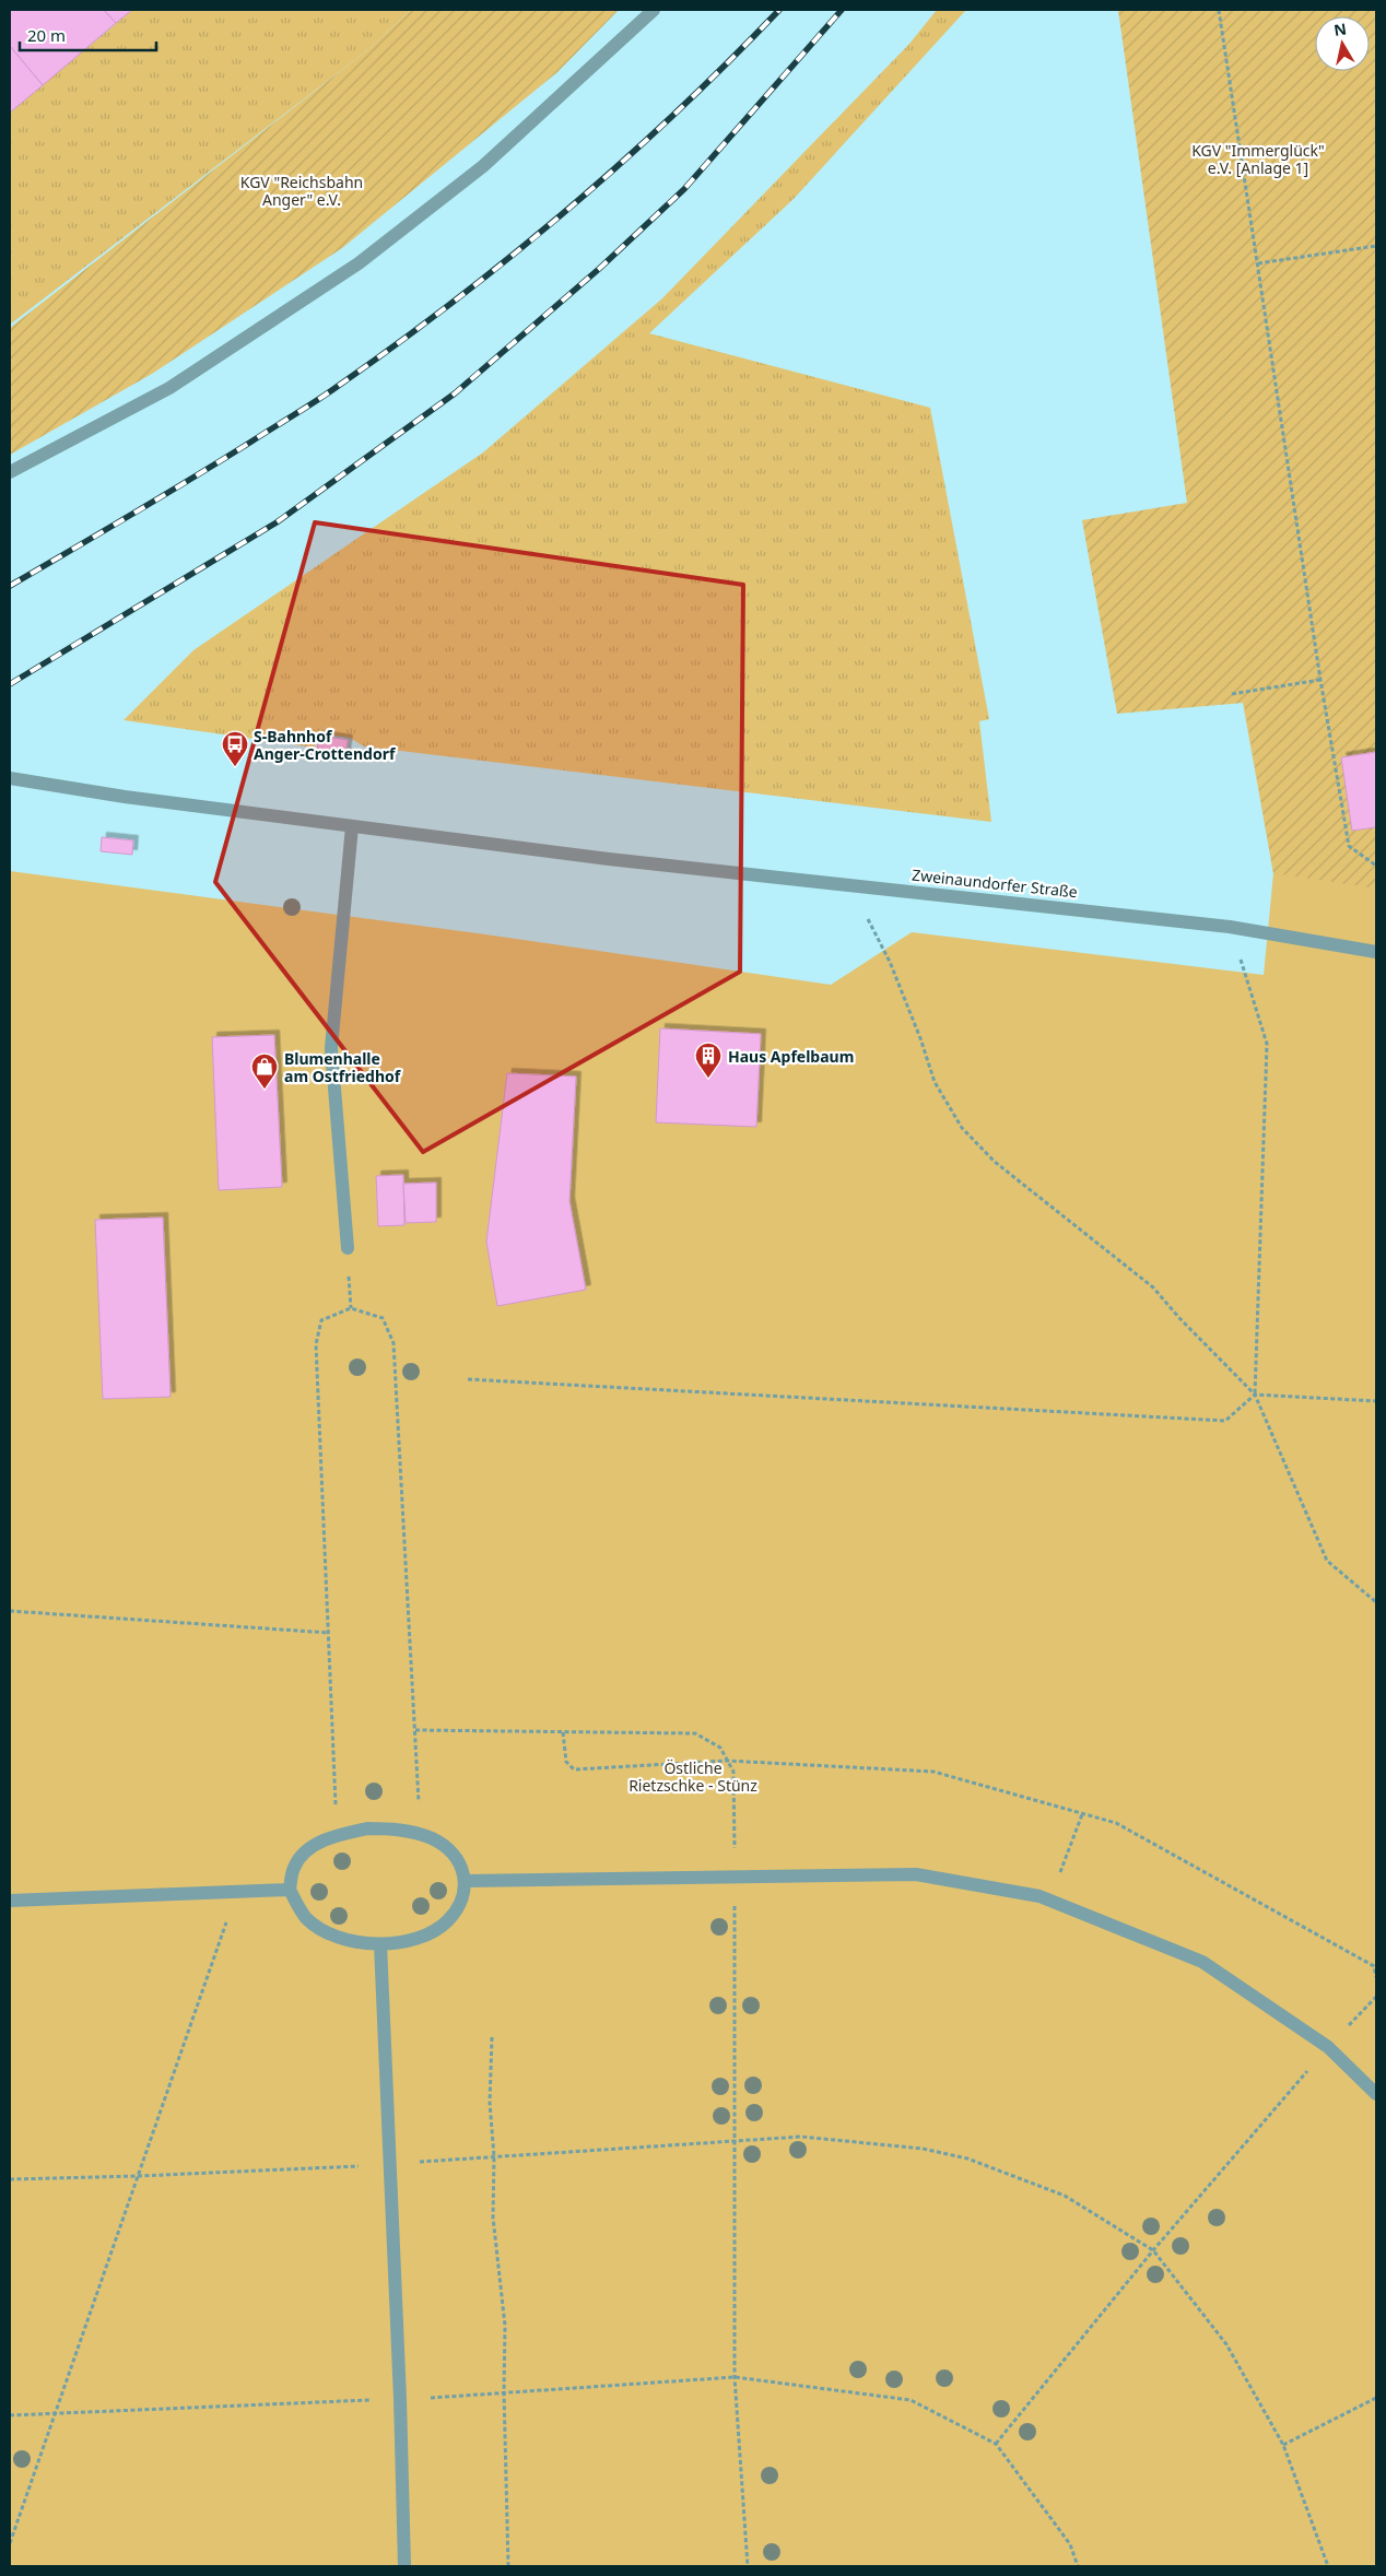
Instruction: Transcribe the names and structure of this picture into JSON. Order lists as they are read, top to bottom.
{
  "streets": {
    "street": ["Zweinaundorfer Straße"]
  },
  "parks": ["KGV \"Immerglück\" e.V. [Anlage 1]", "KGV \"Reichsbahn Anger\" e.V.", "Östliche Rietzschke - Stünz"],
  "places": {
    "bus stop": ["S-Bahnhof Anger-Crottendorf"],
    "building": ["Haus Apfelbaum"],
    "shop": ["Blumenhalle am Ostfriedhof"]
  },
  "scale_bar": "20 m",
  "north": "top"
}
